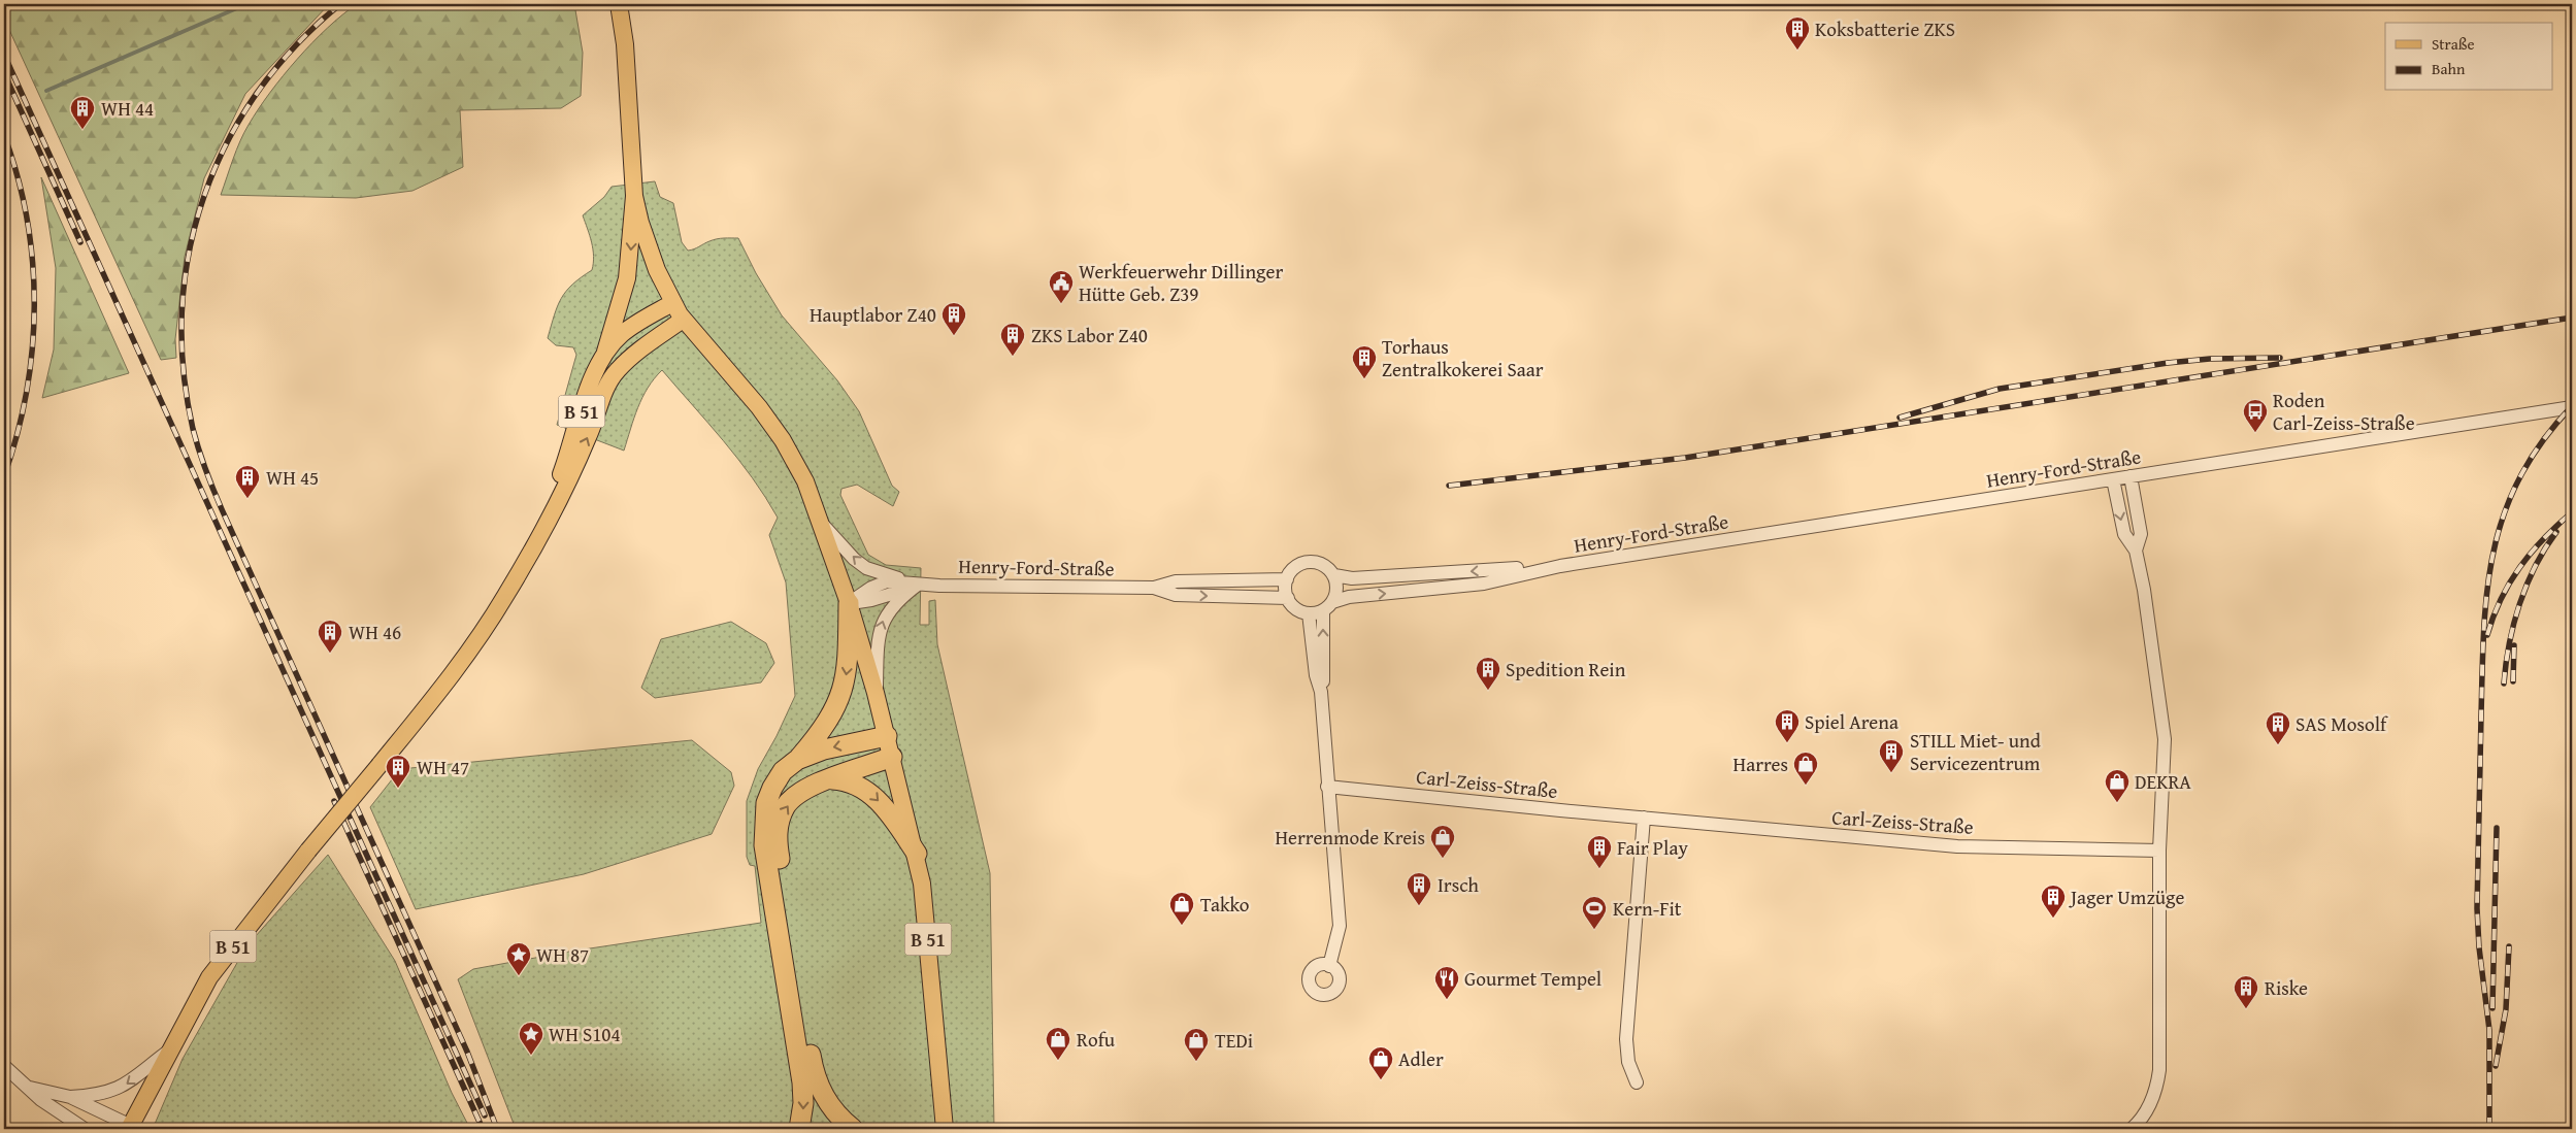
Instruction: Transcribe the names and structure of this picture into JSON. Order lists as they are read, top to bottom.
{
  "streets": {
    "main road": ["B 51"],
    "street": ["Henry-Ford-Straße", "Carl-Zeiss-Straße"]
  },
  "crossings": [
    ["B 51", "Henry-Ford-Straße"]
  ],
  "places": {
    "building": [
      "Koksbatterie ZKS",
      "WH 44",
      "Hauptlabor Z40",
      "ZKS Labor Z40",
      "Torhaus Zentralkokerei Saar",
      "WH 45",
      "WH 46",
      "Spedition Rein",
      "Spiel Arena",
      "SAS Mosolf",
      "STILL Miet- und Servicezentrum",
      "WH 47",
      "Fair Play",
      "Irsch",
      "Jager Umzüge",
      "Riske"
    ],
    "public building": ["Werkfeuerwehr Dillinger Hütte Geb. Z39"],
    "bus stop": ["Roden Carl-Zeiss-Straße"],
    "shop": [
      "Harres",
      "DEKRA",
      "Herrenmode Kreis",
      "Takko",
      "Rofu",
      "TEDi",
      "Adler"
    ],
    "sports": ["Kern-Fit"],
    "place": ["WH 87", "WH S104"],
    "restaurant": ["Gourmet Tempel"]
  },
  "legend": ["Straße", "Bahn"]
}
